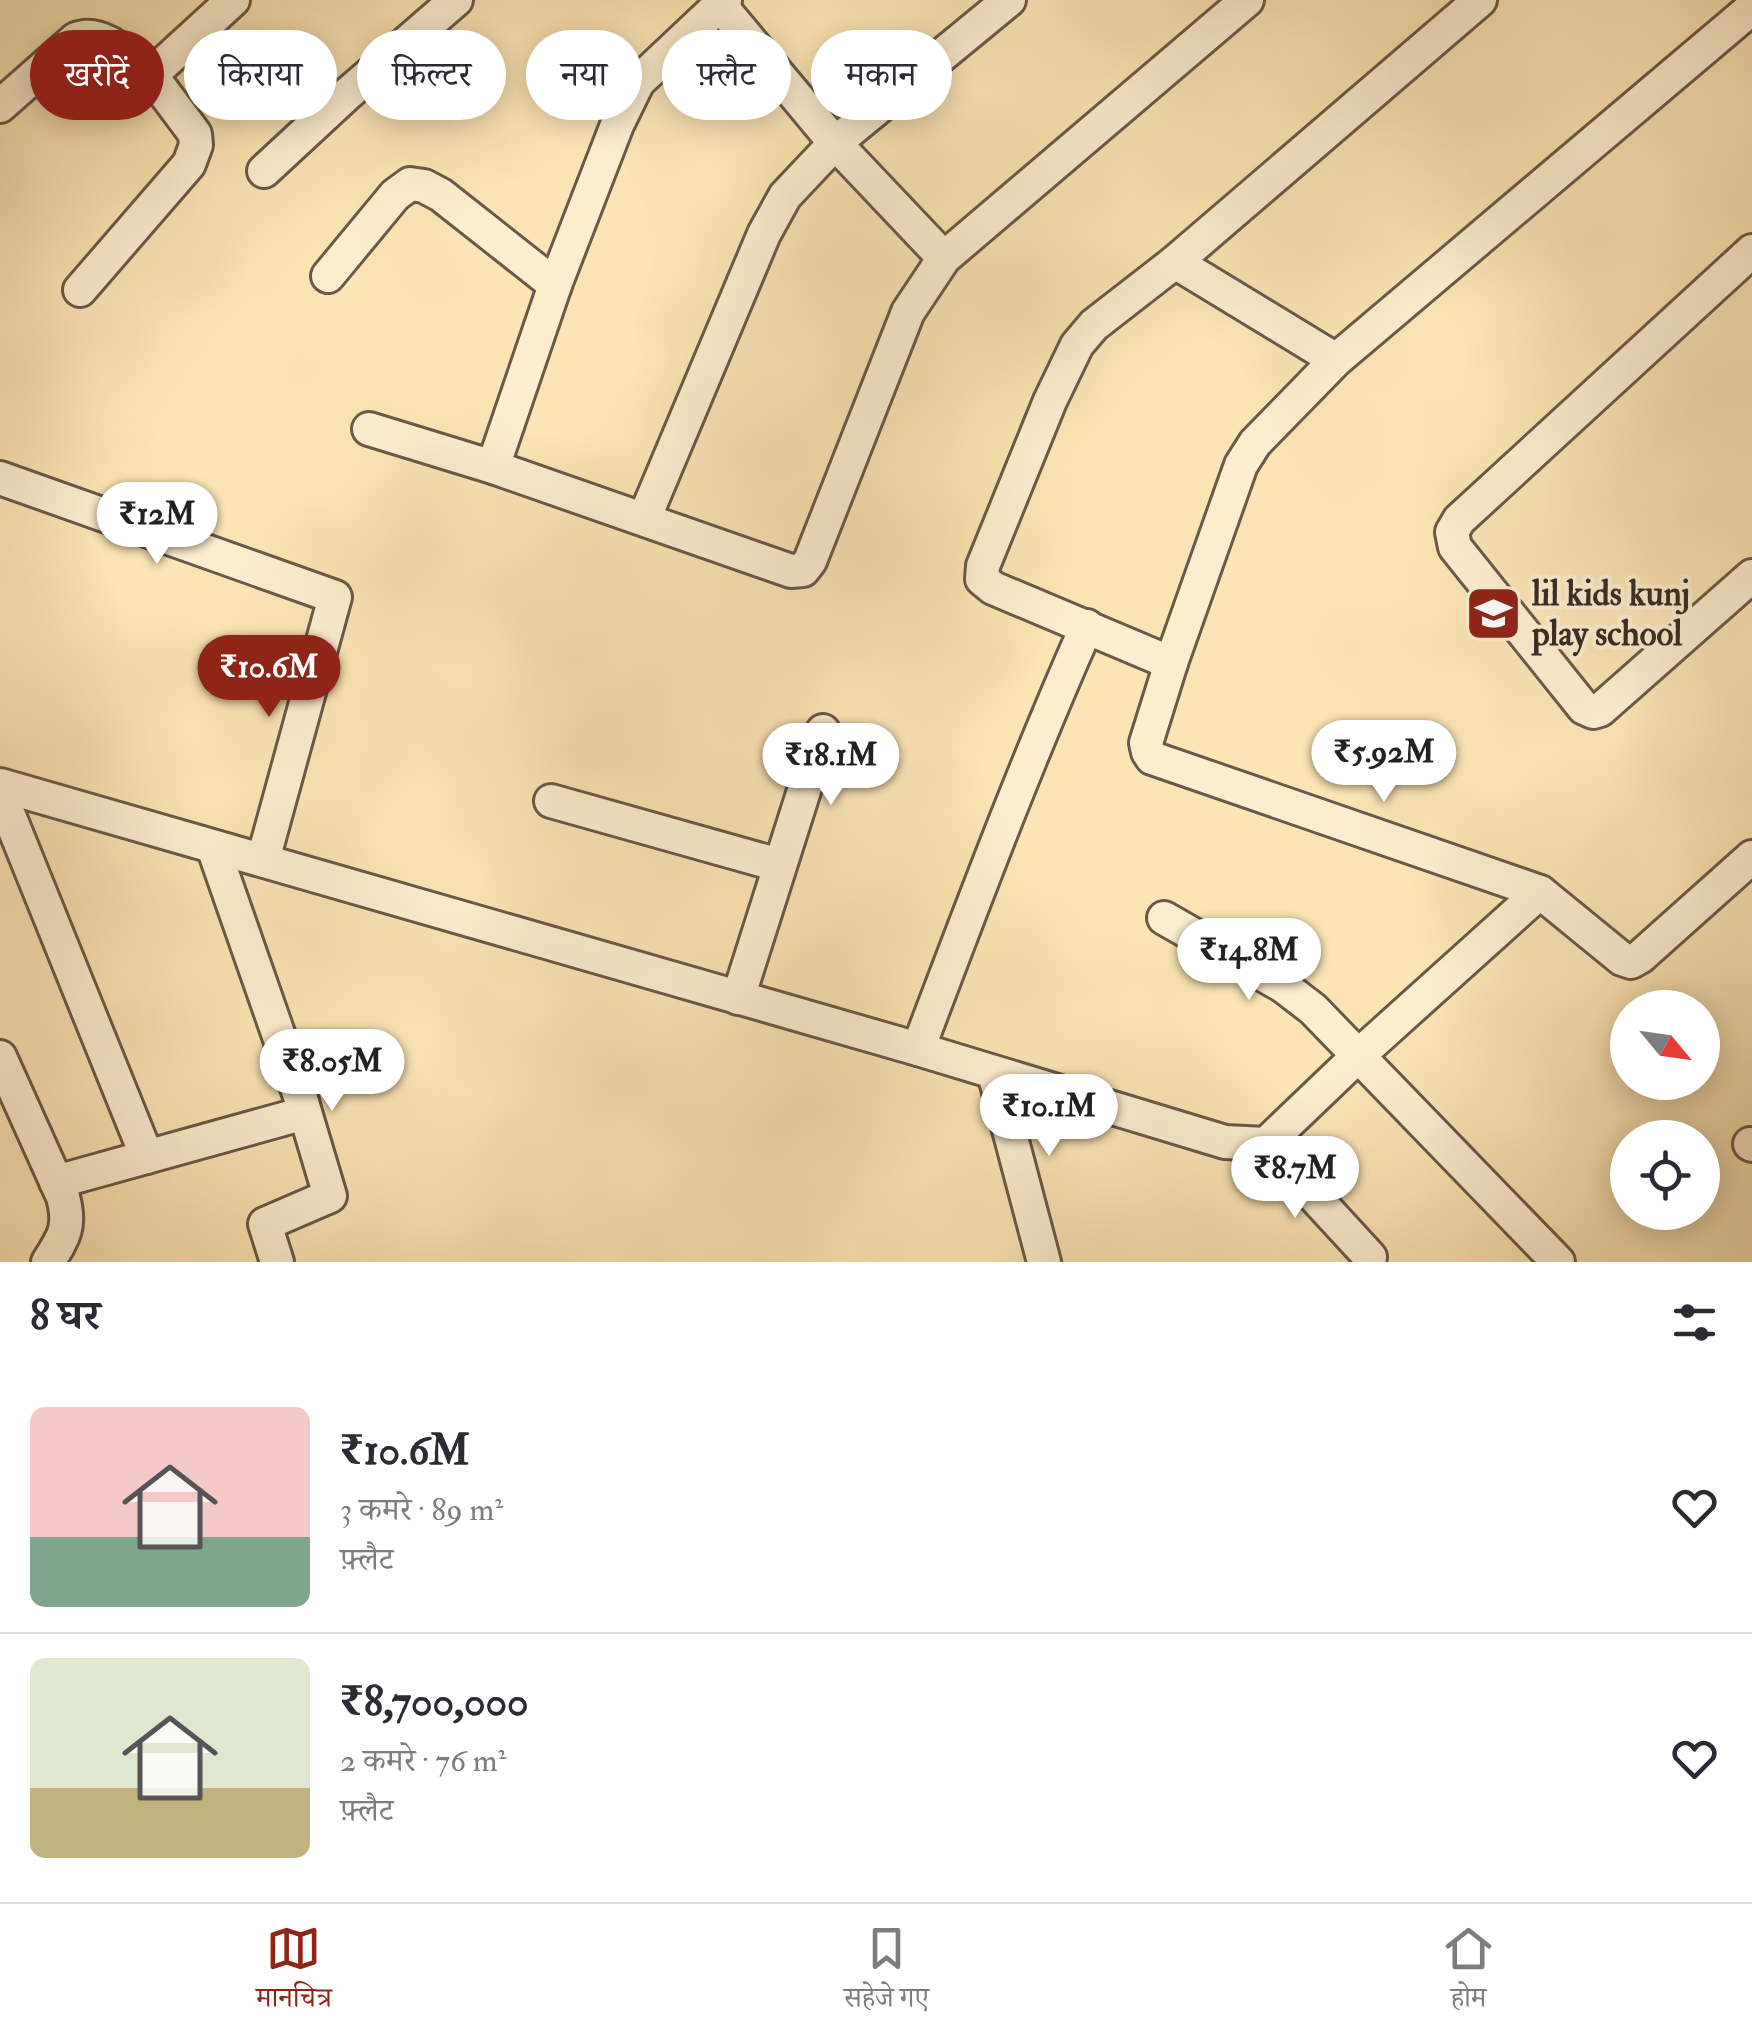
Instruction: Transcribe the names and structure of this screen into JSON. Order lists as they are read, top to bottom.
{
  "places": {
    "school or university": ["lil kids kunj play school"]
  },
  "north": "bottom right",
  "page": {
    "chip": [
      "खरीदें",
      "किराया",
      "फ़िल्टर",
      "नया",
      "फ़्लैट",
      "मकान"
    ],
    "price": [
      "₹12M",
      "₹10.6M",
      "₹5.92M",
      "₹18.1M",
      "₹14.8M",
      "₹8.05M",
      "₹10.1M",
      "₹8.7M"
    ],
    "heading": "8 घर",
    "list": [
      {
        "name": "₹10.6M",
        "note": "3 कमरे · 89 m² · फ़्लैट"
      },
      {
        "name": "₹8,700,000",
        "note": "2 कमरे · 76 m² · फ़्लैट"
      }
    ],
    "tabs": ["मानचित्र", "सहेजे गए", "होम"]
  }
}
